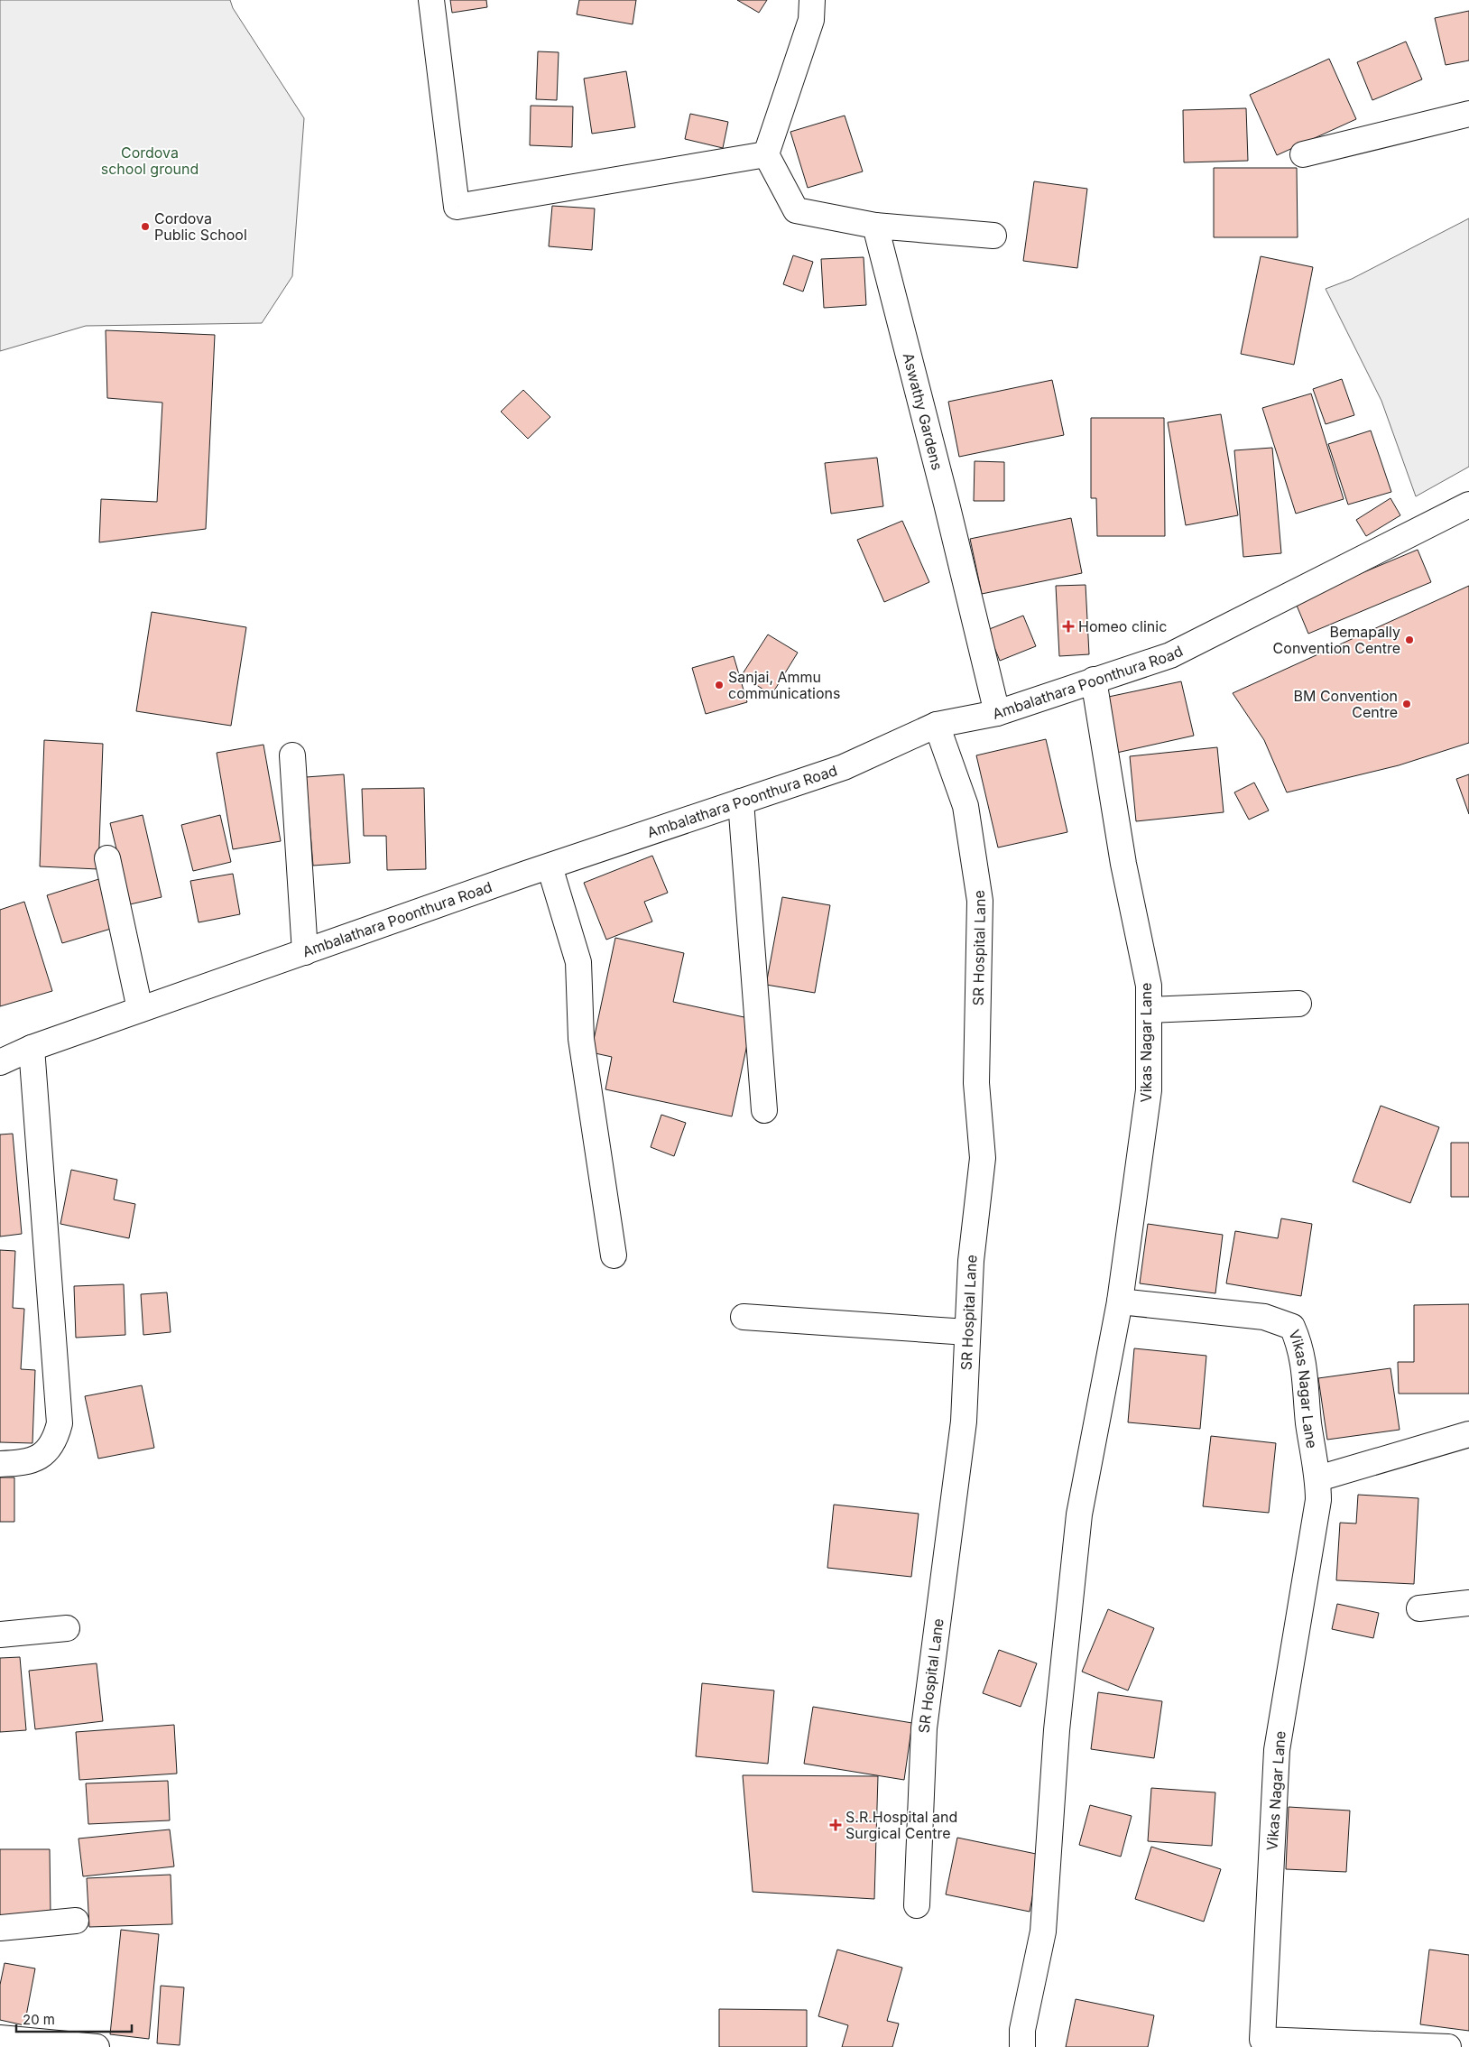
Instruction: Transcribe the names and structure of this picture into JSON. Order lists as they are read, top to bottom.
{
  "streets": {
    "street": [
      "Aswathy Gardens",
      "Ambalathara Poonthura Road",
      "SR Hospital Lane",
      "Vikas Nagar Lane"
    ]
  },
  "crossings": [
    ["Aswathy Gardens", "Ambalathara Poonthura Road"],
    ["Ambalathara Poonthura Road", "SR Hospital Lane"],
    ["Ambalathara Poonthura Road", "Vikas Nagar Lane"]
  ],
  "parks": ["Cordova school ground"],
  "places": {
    "other": [
      "Cordova Public School",
      "Bemapally Convention Centre",
      "Sanjai, Ammu communications",
      "BM Convention Centre"
    ],
    "health": ["Homeo clinic", "S.R.Hospital and Surgical Centre"]
  },
  "scale_bar": "20 m"
}
